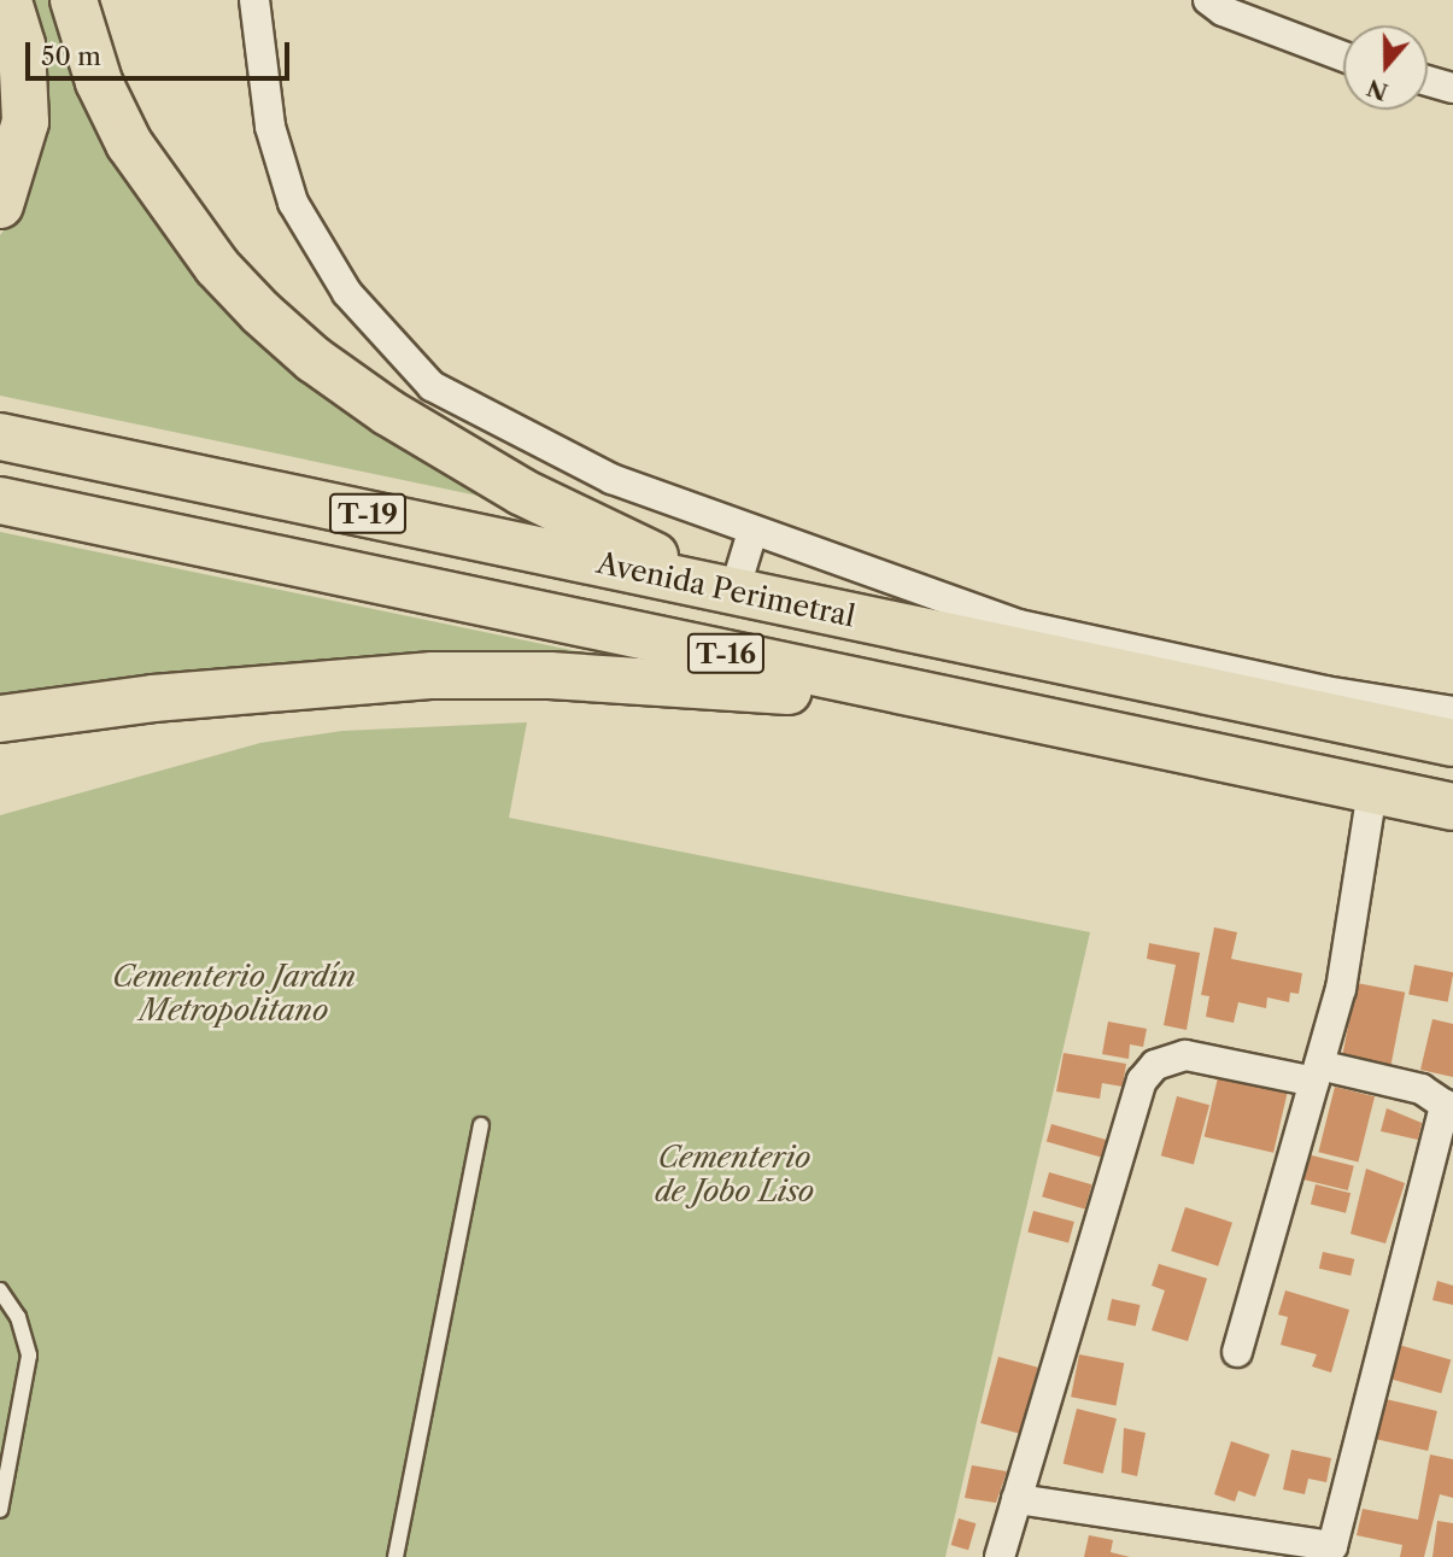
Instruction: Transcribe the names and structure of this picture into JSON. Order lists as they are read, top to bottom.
{
  "streets": {
    "highway": ["T-19", "Avenida Perimetral", "T-16"]
  },
  "parks": ["Cementerio Jardín Metropolitano", "Cementerio de Jobo Liso"],
  "scale_bar": "50 m",
  "north": "bottom"
}
